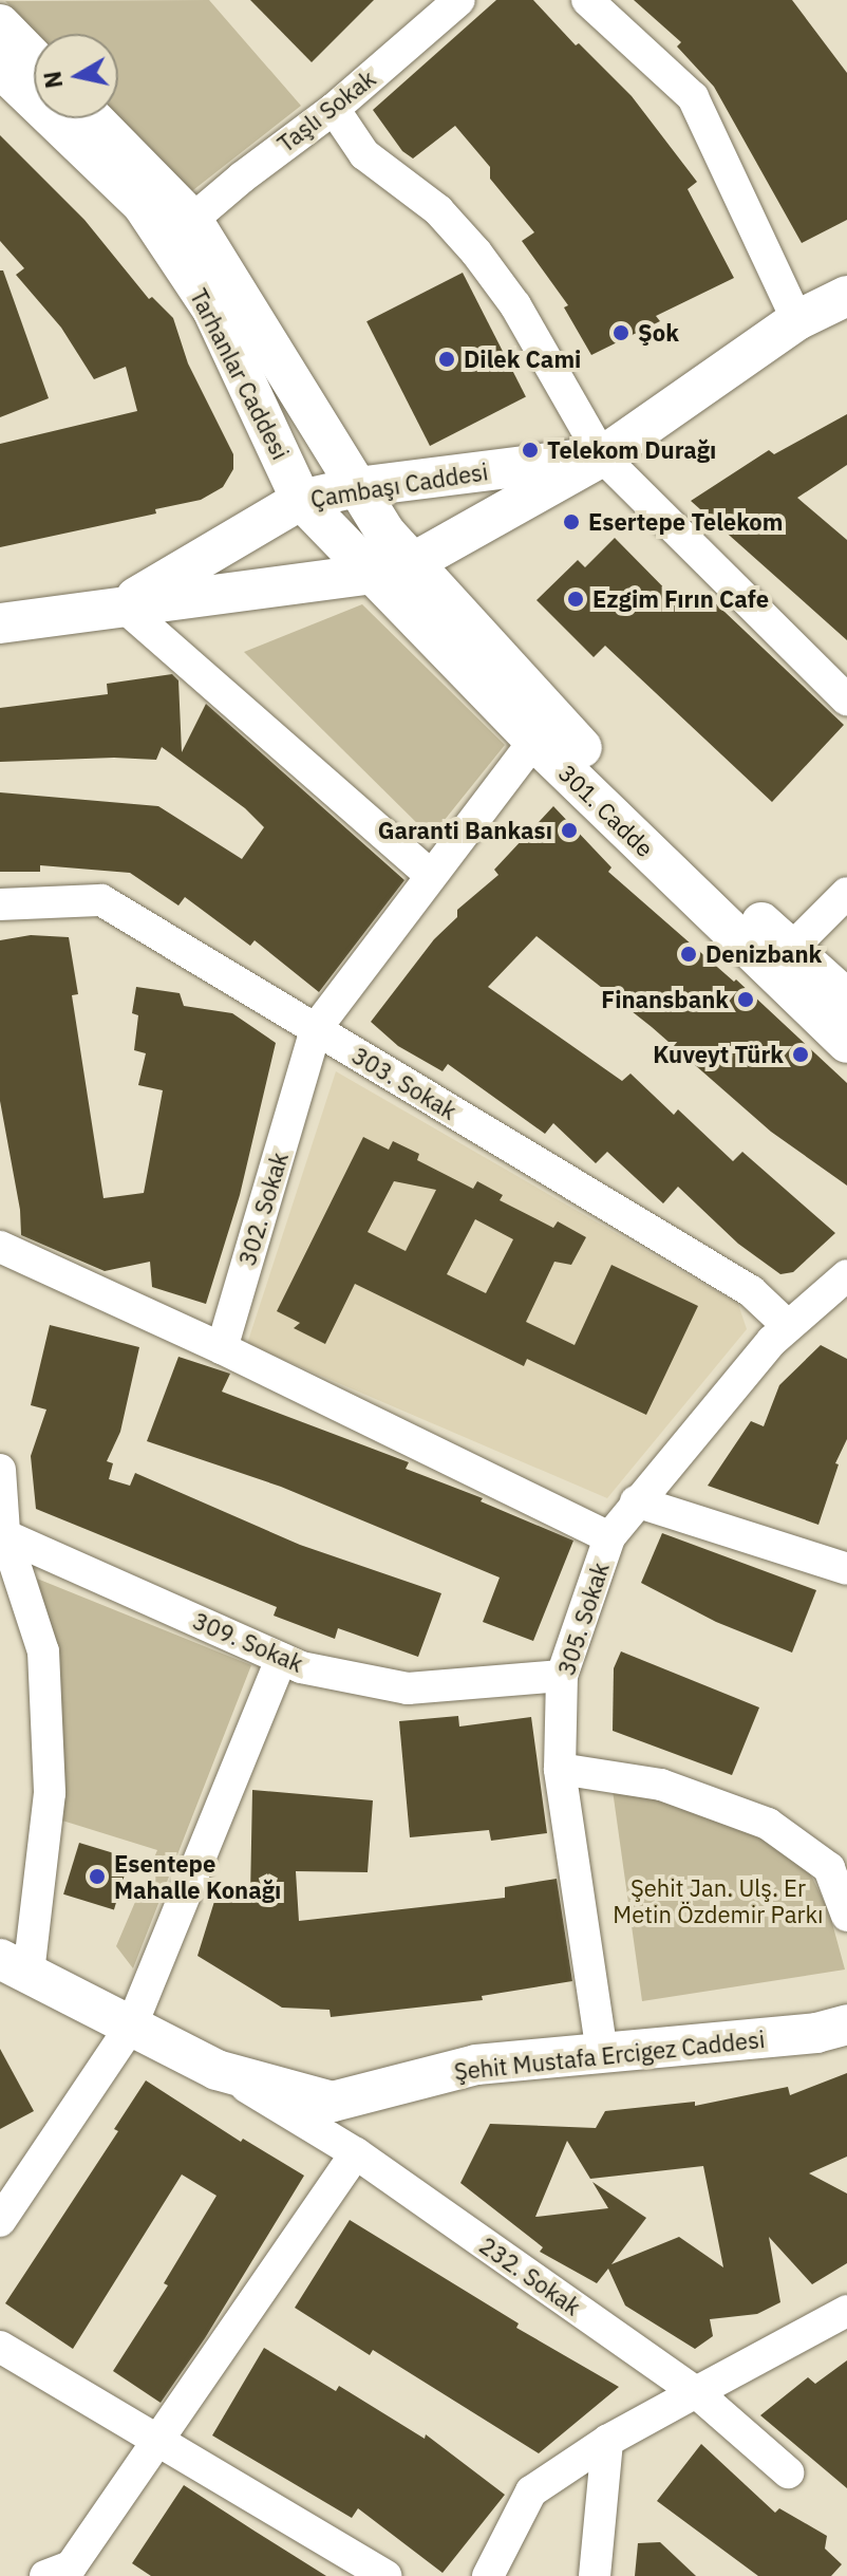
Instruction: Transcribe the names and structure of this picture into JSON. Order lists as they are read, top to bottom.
{
  "streets": {
    "main road": [
      "Tarhanlar Caddesi",
      "Çambaşı Caddesi",
      "301. Cadde",
      "Şehit Mustafa Ercigez Caddesi"
    ],
    "street": [
      "Taşlı Sokak",
      "303. Sokak",
      "302. Sokak",
      "305. Sokak",
      "309. Sokak",
      "232. Sokak"
    ]
  },
  "crossings": [
    ["Taşlı Sokak", "Tarhanlar Caddesi"],
    ["Tarhanlar Caddesi", "Çambaşı Caddesi"],
    ["Tarhanlar Caddesi", "301. Cadde"],
    ["Çambaşı Caddesi", "301. Cadde"],
    ["301. Cadde", "302. Sokak"],
    ["303. Sokak", "302. Sokak"],
    ["303. Sokak", "305. Sokak"],
    ["305. Sokak", "309. Sokak"],
    ["305. Sokak", "Şehit Mustafa Ercigez Caddesi"],
    ["Şehit Mustafa Ercigez Caddesi", "232. Sokak"]
  ],
  "parks": ["Şehit Jan. Ulş. Er Metin Özdemir Parkı"],
  "places": [
    "Şok",
    "Dilek Cami",
    "Telekom Durağı",
    "Esertepe Telekom",
    "Ezgim Fırın Cafe",
    "Garanti Bankası",
    "Denizbank",
    "Finansbank",
    "Kuveyt Türk",
    "Esentepe Mahalle Konağı"
  ],
  "north": "left"
}
